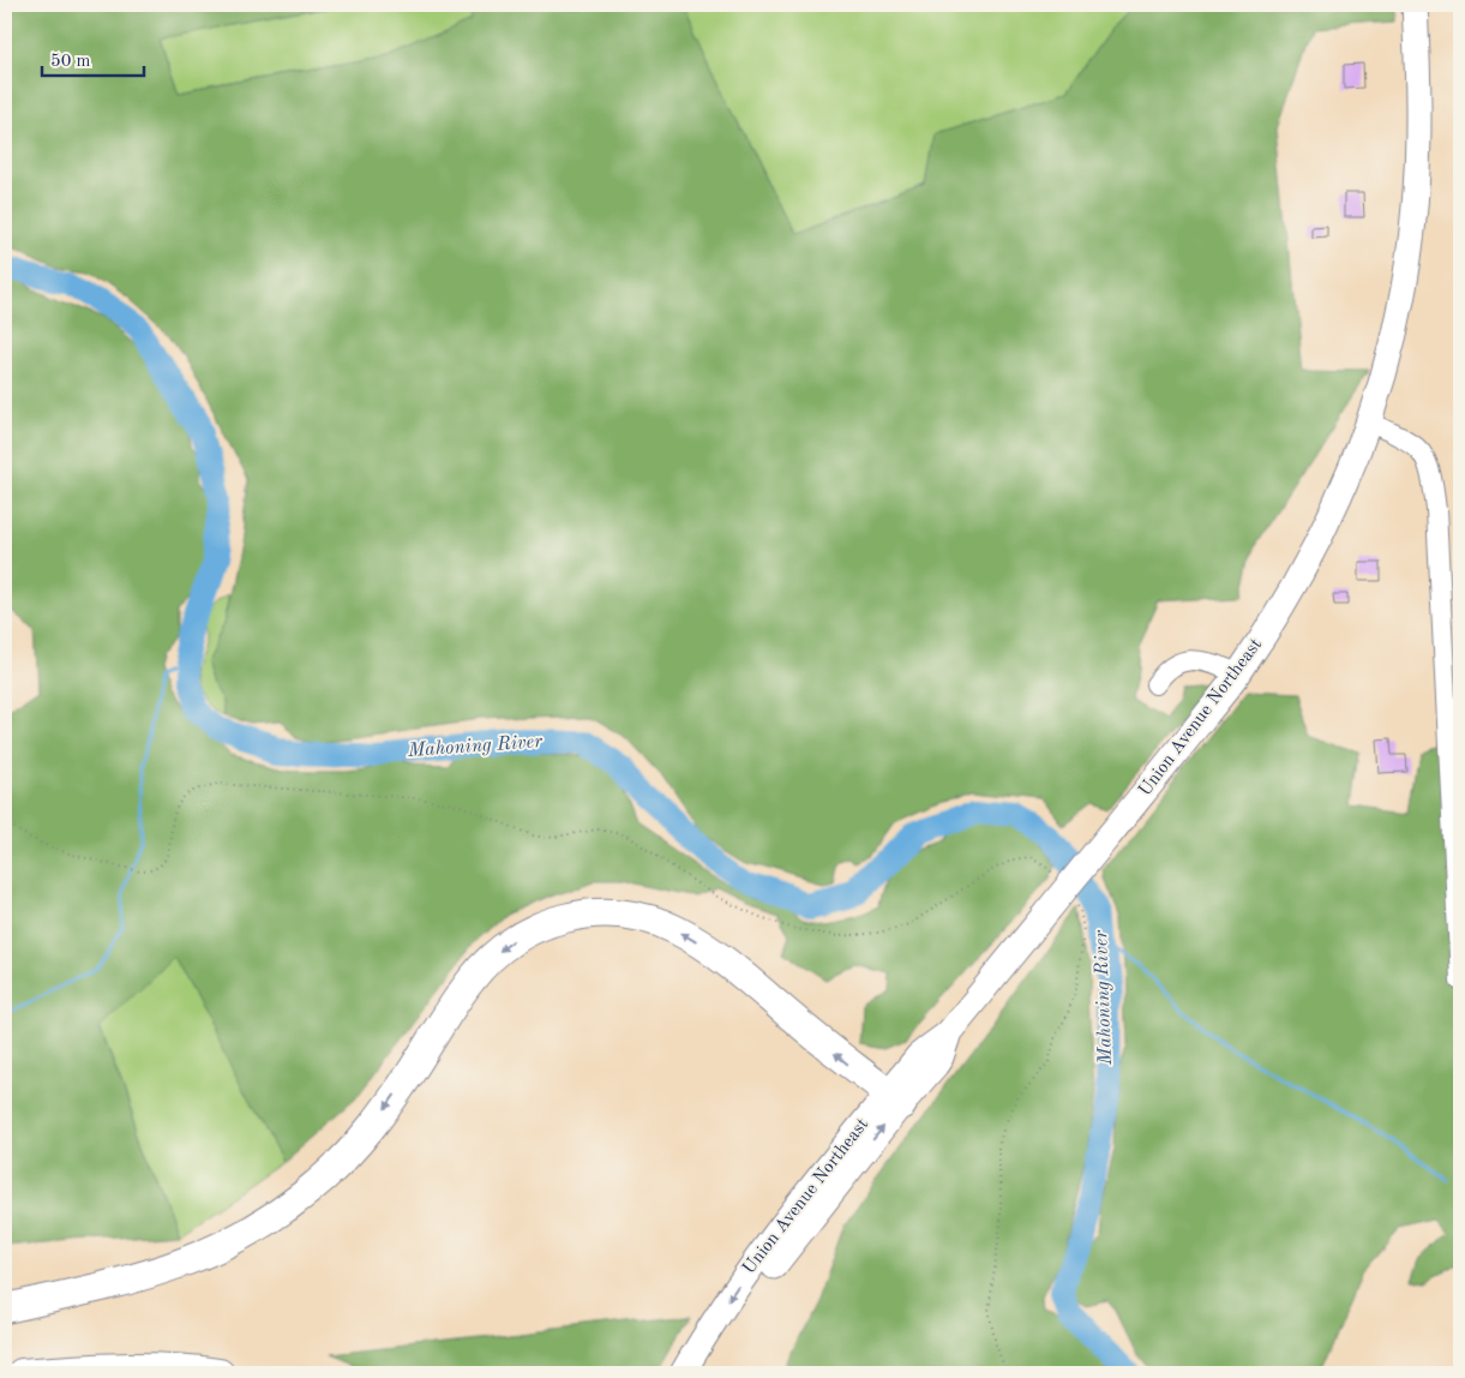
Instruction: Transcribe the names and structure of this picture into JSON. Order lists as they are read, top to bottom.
{
  "streets": {
    "main road": ["Union Avenue Northeast"]
  },
  "water": ["Mahoning River"],
  "scale_bar": "50 m"
}
